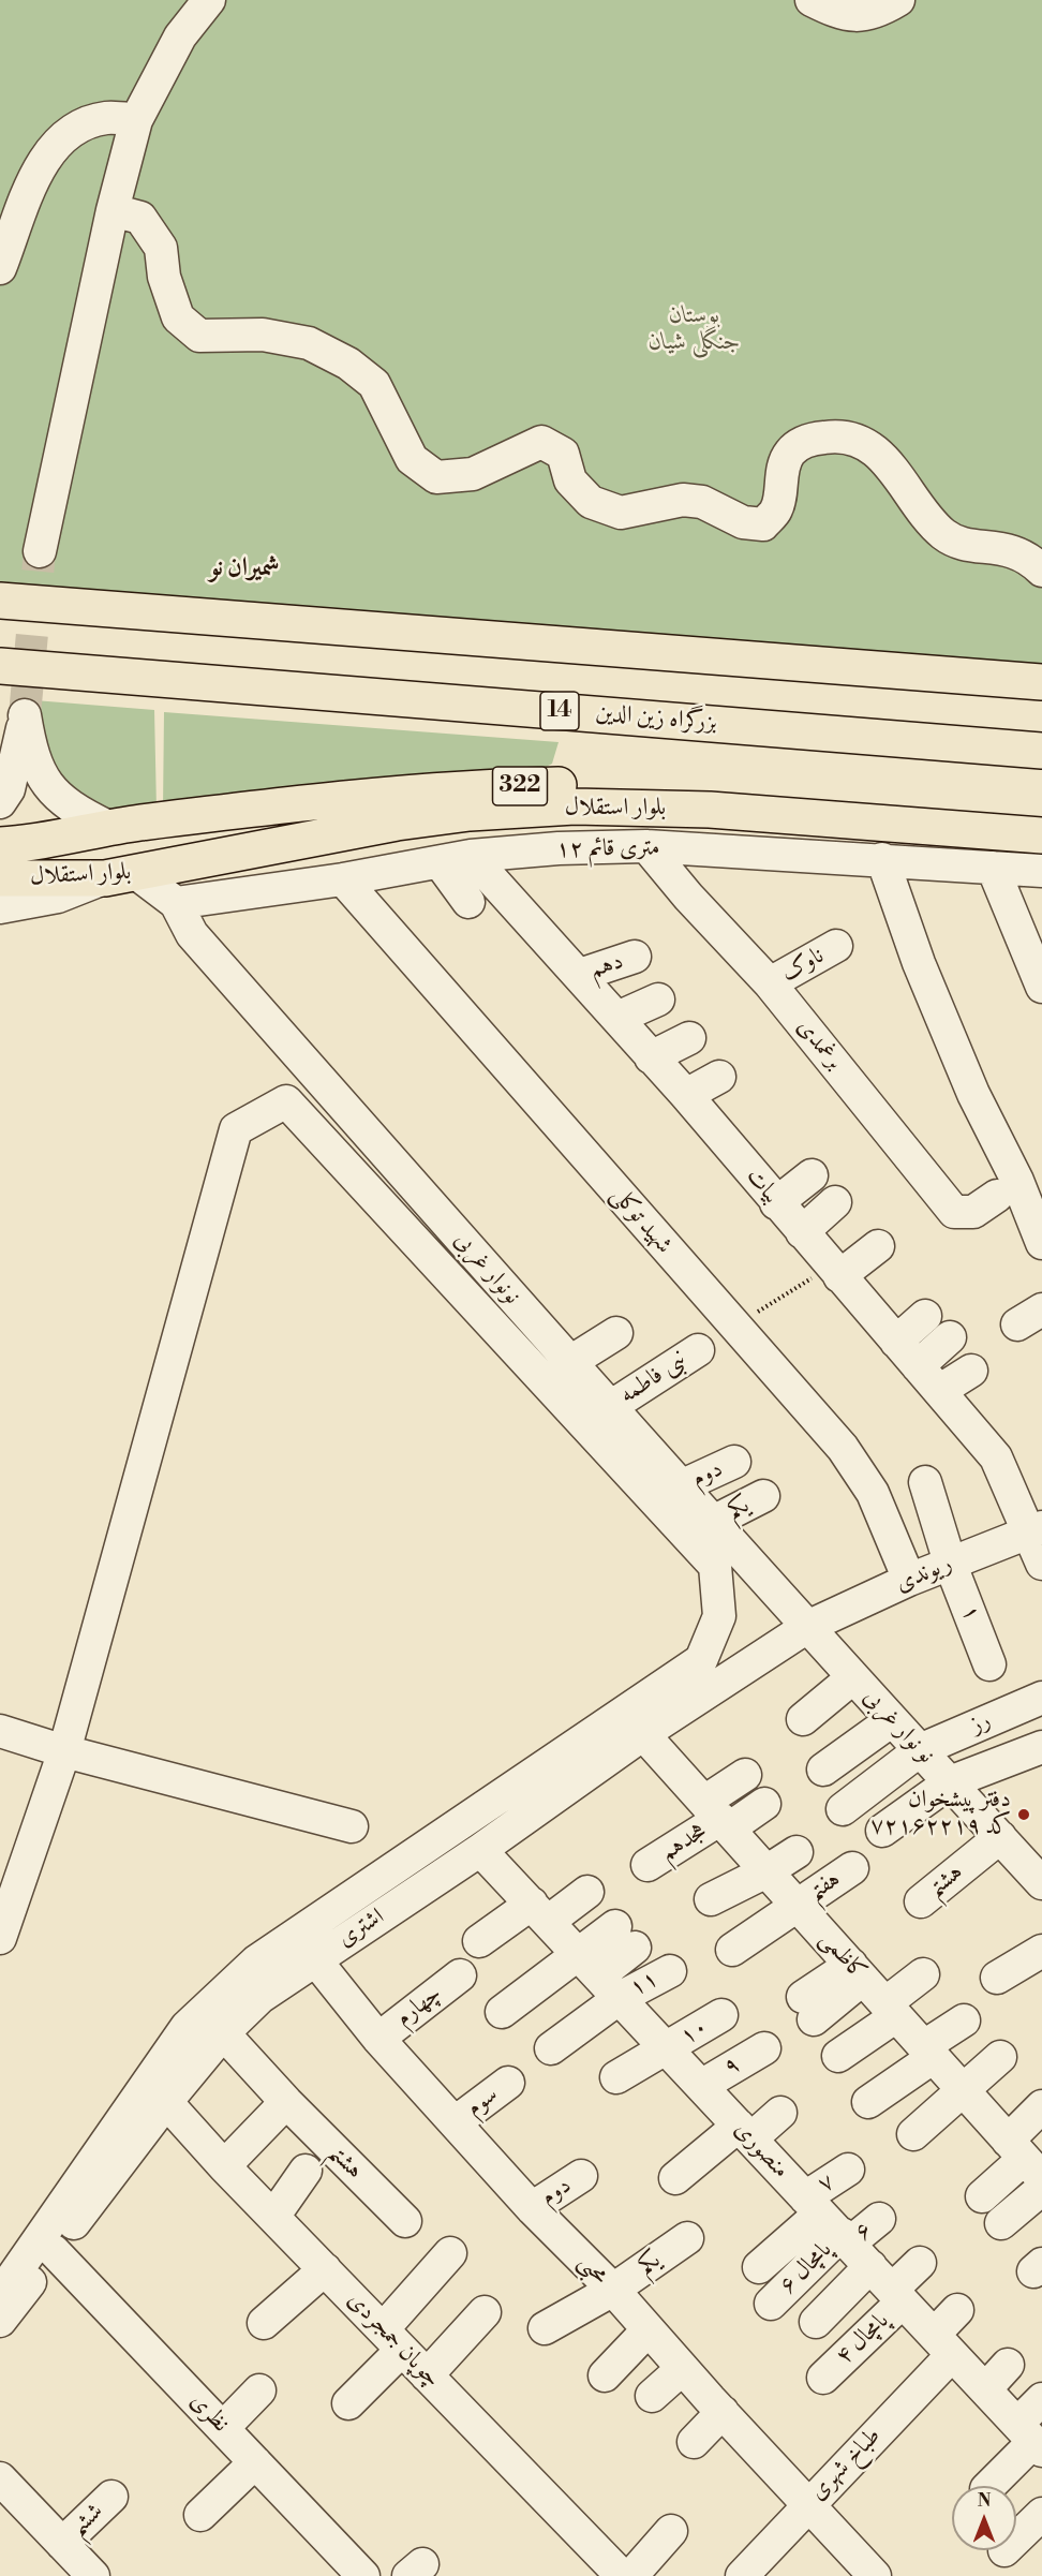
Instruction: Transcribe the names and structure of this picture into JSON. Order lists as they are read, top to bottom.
{
  "streets": {
    "main road": [
      "14",
      "بزرگراه زین الدین",
      "322",
      "بلوار استقلال"
    ],
    "street": [
      "۱۲ متری قائم",
      "ناوک",
      "دهم",
      "برغمدی",
      "بیات",
      "شهید توکلی",
      "نونوار غربی",
      "نبی فاطمه",
      "دوم",
      "یکم",
      "ریوندی",
      "۱",
      "رز",
      "نو نوار غربی",
      "هجدهم",
      "هشتم",
      "هفتم",
      "اشتری",
      "کاظمی",
      "۱۱",
      "چهارم",
      "۱۰",
      "۹",
      "سوم",
      "منصوری",
      "۷",
      "۶",
      "۶ پامچال",
      "محبی",
      "پامچال ۴",
      "چوپان جمجردی",
      "نظری",
      "طباخ شهری",
      "ششم"
    ]
  },
  "crossings": [
    ["۱۲ متری قائم", "برغمدی"],
    ["۱۲ متری قائم", "بیات"],
    ["۱۲ متری قائم", "شهید توکلی"],
    ["۱۲ متری قائم", "نونوار غربی"],
    ["ناوک", "برغمدی"],
    ["دهم", "بیات"],
    ["بیات", "ریوندی"],
    ["شهید توکلی", "ریوندی"],
    ["نونوار غربی", "نبی فاطمه"],
    ["نونوار غربی", "دوم"],
    ["نونوار غربی", "یکم"],
    ["نونوار غربی", "ریوندی"],
    ["نونوار غربی", "نو نوار غربی"],
    ["نونوار غربی", "اشتری"],
    ["دوم", "محبی"],
    ["یکم", "محبی"],
    ["ریوندی", "۱"],
    ["ریوندی", "نو نوار غربی"],
    ["ریوندی", "اشتری"],
    ["رز", "نو نوار غربی"],
    ["نو نوار غربی", "هشتم"],
    ["نو نوار غربی", "اشتری"],
    ["هجدهم", "کاظمی"],
    ["هفتم", "کاظمی"],
    ["اشتری", "کاظمی"],
    ["اشتری", "منصوری"],
    ["اشتری", "محبی"],
    ["اشتری", "چوپان جمجردی"],
    ["اشتری", "نظری"],
    ["۱۱", "منصوری"],
    ["چهارم", "محبی"],
    ["۱۰", "منصوری"],
    ["۹", "منصوری"],
    ["سوم", "محبی"],
    ["منصوری", "۷"],
    ["منصوری", "۶"],
    ["منصوری", "۶ پامچال"],
    ["منصوری", "پامچال ۴"],
    ["منصوری", "طباخ شهری"],
    ["۷", "۶"],
    ["۷", "۶ پامچال"],
    ["۶", "۶ پامچال"],
    ["محبی", "طباخ شهری"]
  ],
  "districts": ["شمیران نو"],
  "parks": ["بوستان جنگلی شیان"],
  "places": ["دفتر پیشخوان کد ۷۲۱۶۲۲۱۹"],
  "north": "top"
}
